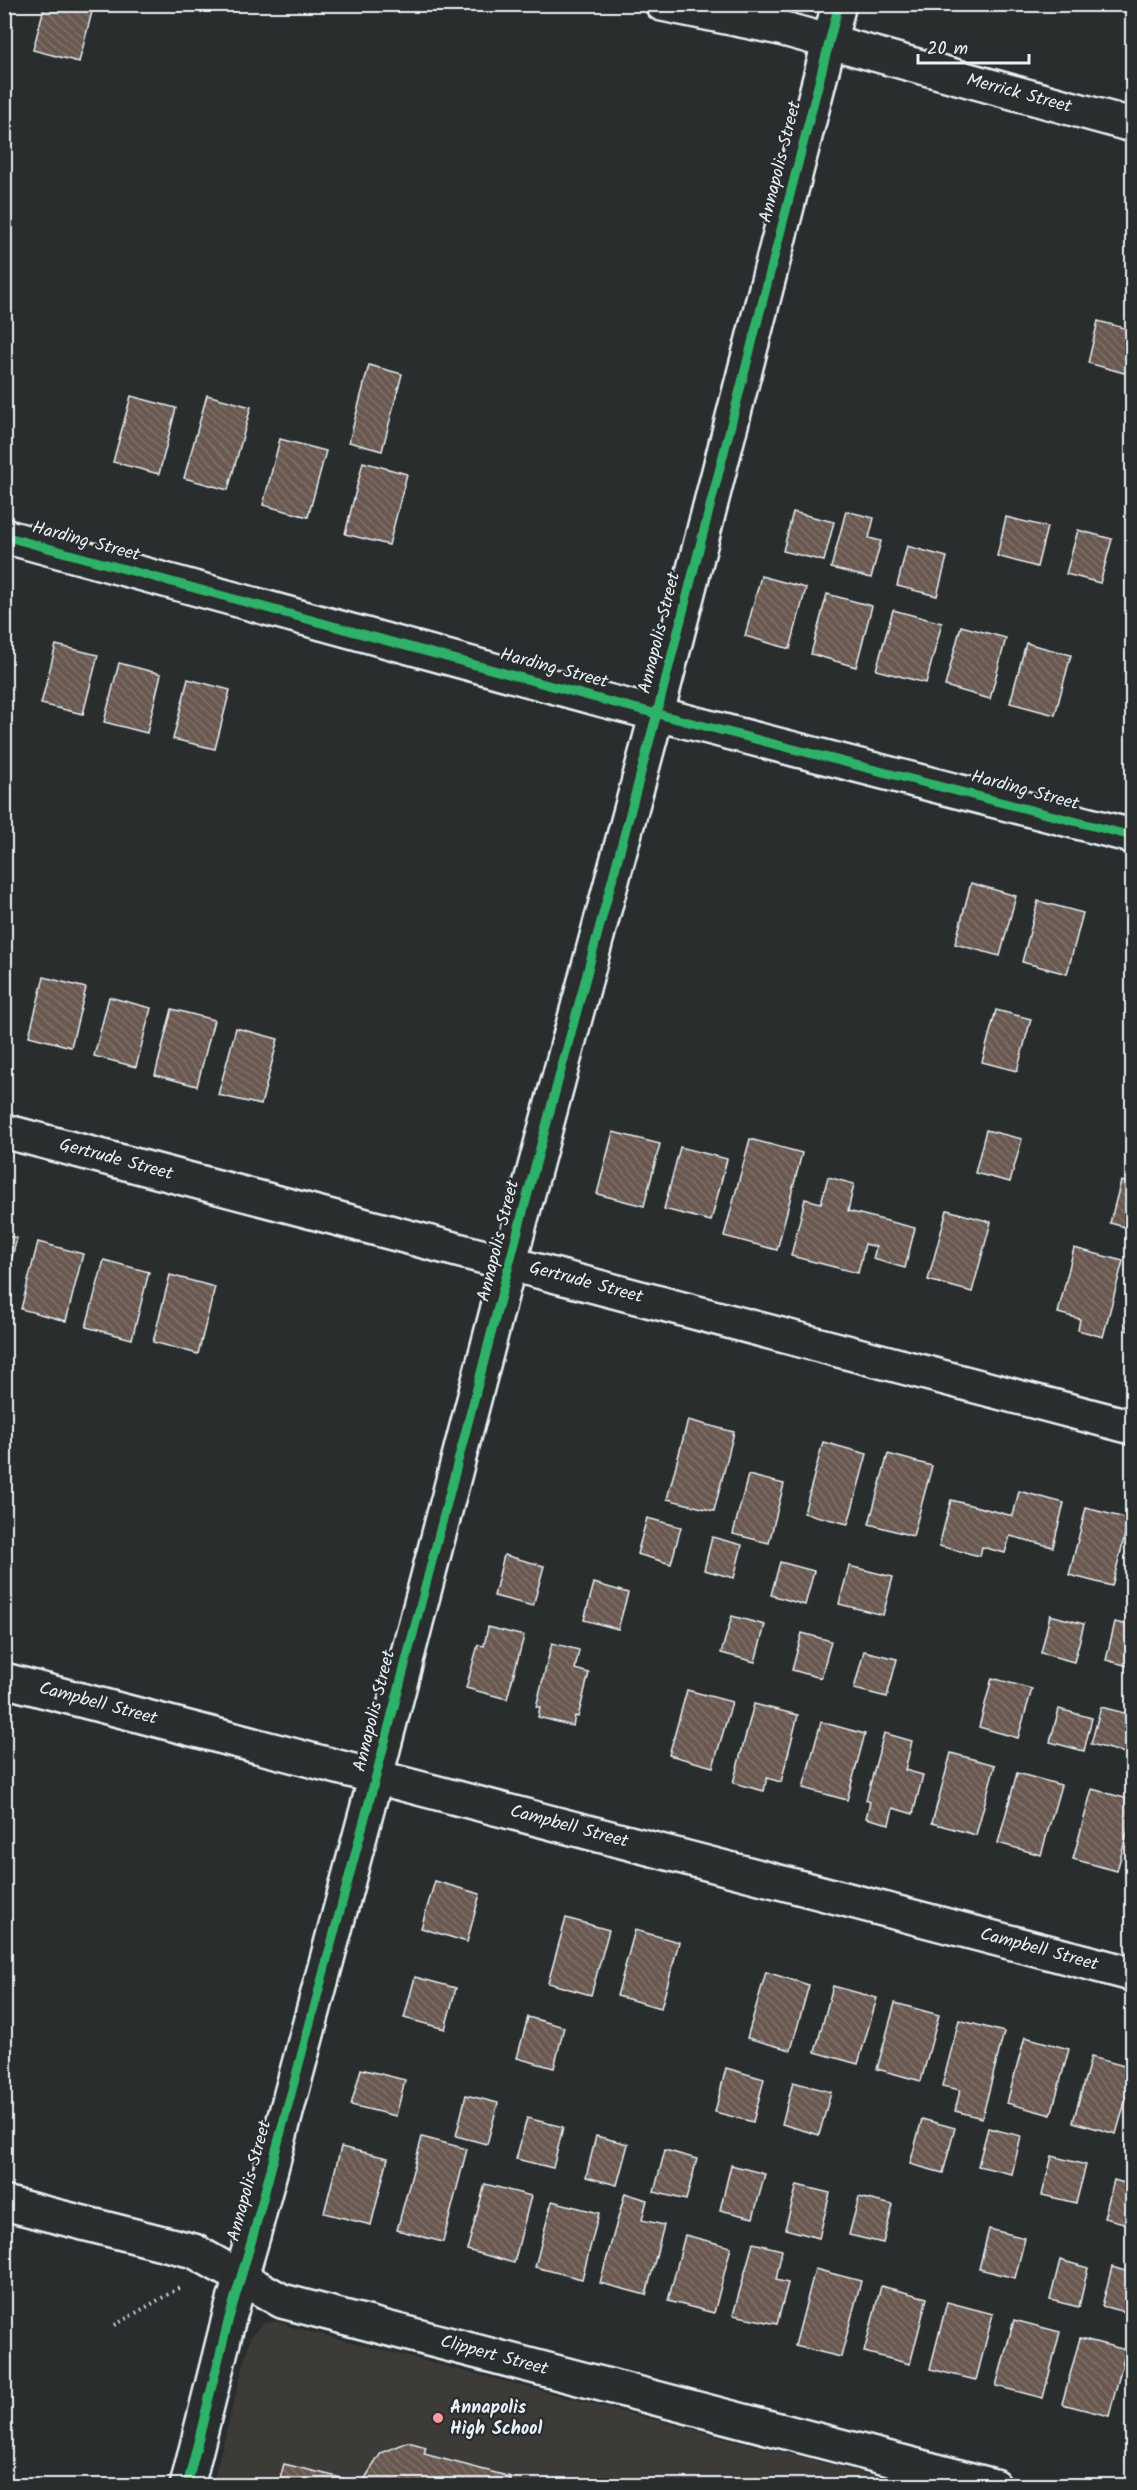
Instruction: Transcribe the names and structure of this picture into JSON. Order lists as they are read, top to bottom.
{
  "streets": {
    "street": [
      "Merrick Street",
      "Annapolis Street",
      "Harding Street",
      "Gertrude Street",
      "Campbell Street",
      "Clippert Street"
    ]
  },
  "crossings": [
    ["Merrick Street", "Annapolis Street"],
    ["Annapolis Street", "Harding Street"],
    ["Annapolis Street", "Gertrude Street"],
    ["Annapolis Street", "Campbell Street"],
    ["Annapolis Street", "Clippert Street"]
  ],
  "places": ["Annapolis High School"],
  "scale_bar": "20 m"
}
